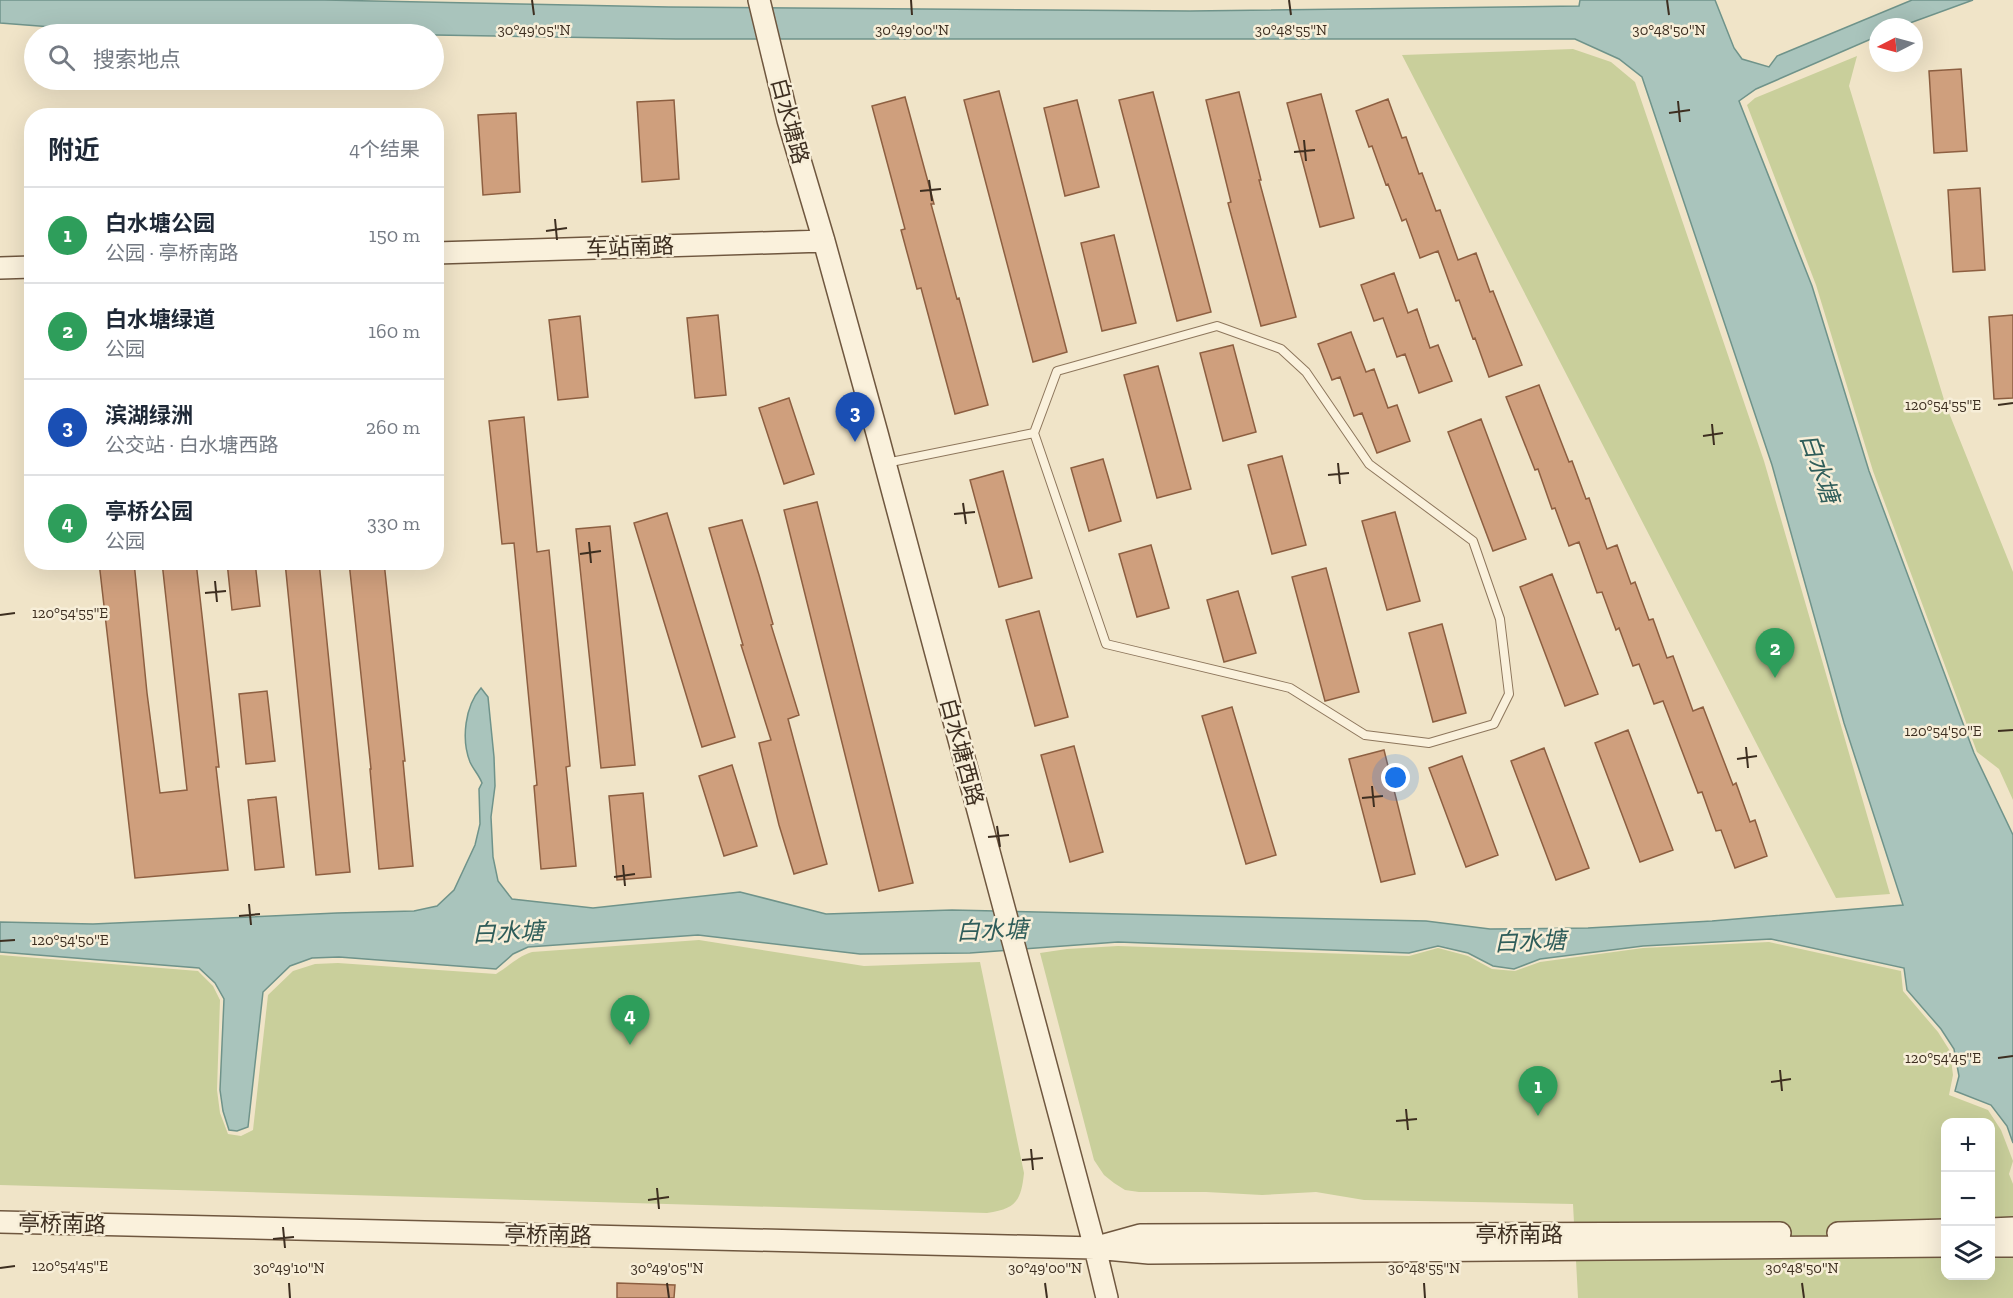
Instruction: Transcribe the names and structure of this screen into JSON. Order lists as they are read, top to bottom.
{
  "streets": {
    "street": [
      "白水塘路",
      "车站南路",
      "白水塘西路",
      "亭桥南路"
    ]
  },
  "crossings": [
    ["白水塘路", "车站南路"],
    ["白水塘路", "白水塘西路"],
    ["车站南路", "白水塘西路"],
    ["白水塘西路", "亭桥南路"]
  ],
  "water": ["白水塘"],
  "north": "left",
  "page": {
    "search": "搜索地点",
    "heading": ["附近", "4个结果"],
    "list": [
      {
        "mark": "1",
        "name": "白水塘公园",
        "note": "公园 · 亭桥南路",
        "value": "150 m"
      },
      {
        "mark": "2",
        "name": "白水塘绿道",
        "note": "公园",
        "value": "160 m"
      },
      {
        "mark": "3",
        "name": "滨湖绿洲",
        "note": "公交站 · 白水塘西路",
        "value": "260 m"
      },
      {
        "mark": "4",
        "name": "亭桥公园",
        "note": "公园",
        "value": "330 m"
      }
    ],
    "pins": [
      "3",
      "2",
      "4",
      "1"
    ],
    "map_buttons": ["+", "−"]
  },
  "coordinates": [
    "30°49'05\"N",
    "30°49'00\"N",
    "30°48'55\"N",
    "30°48'50\"N",
    "120°54'55\"E",
    "120°54'50\"E",
    "120°54'45\"E",
    "30°49'10\"N"
  ]
}
